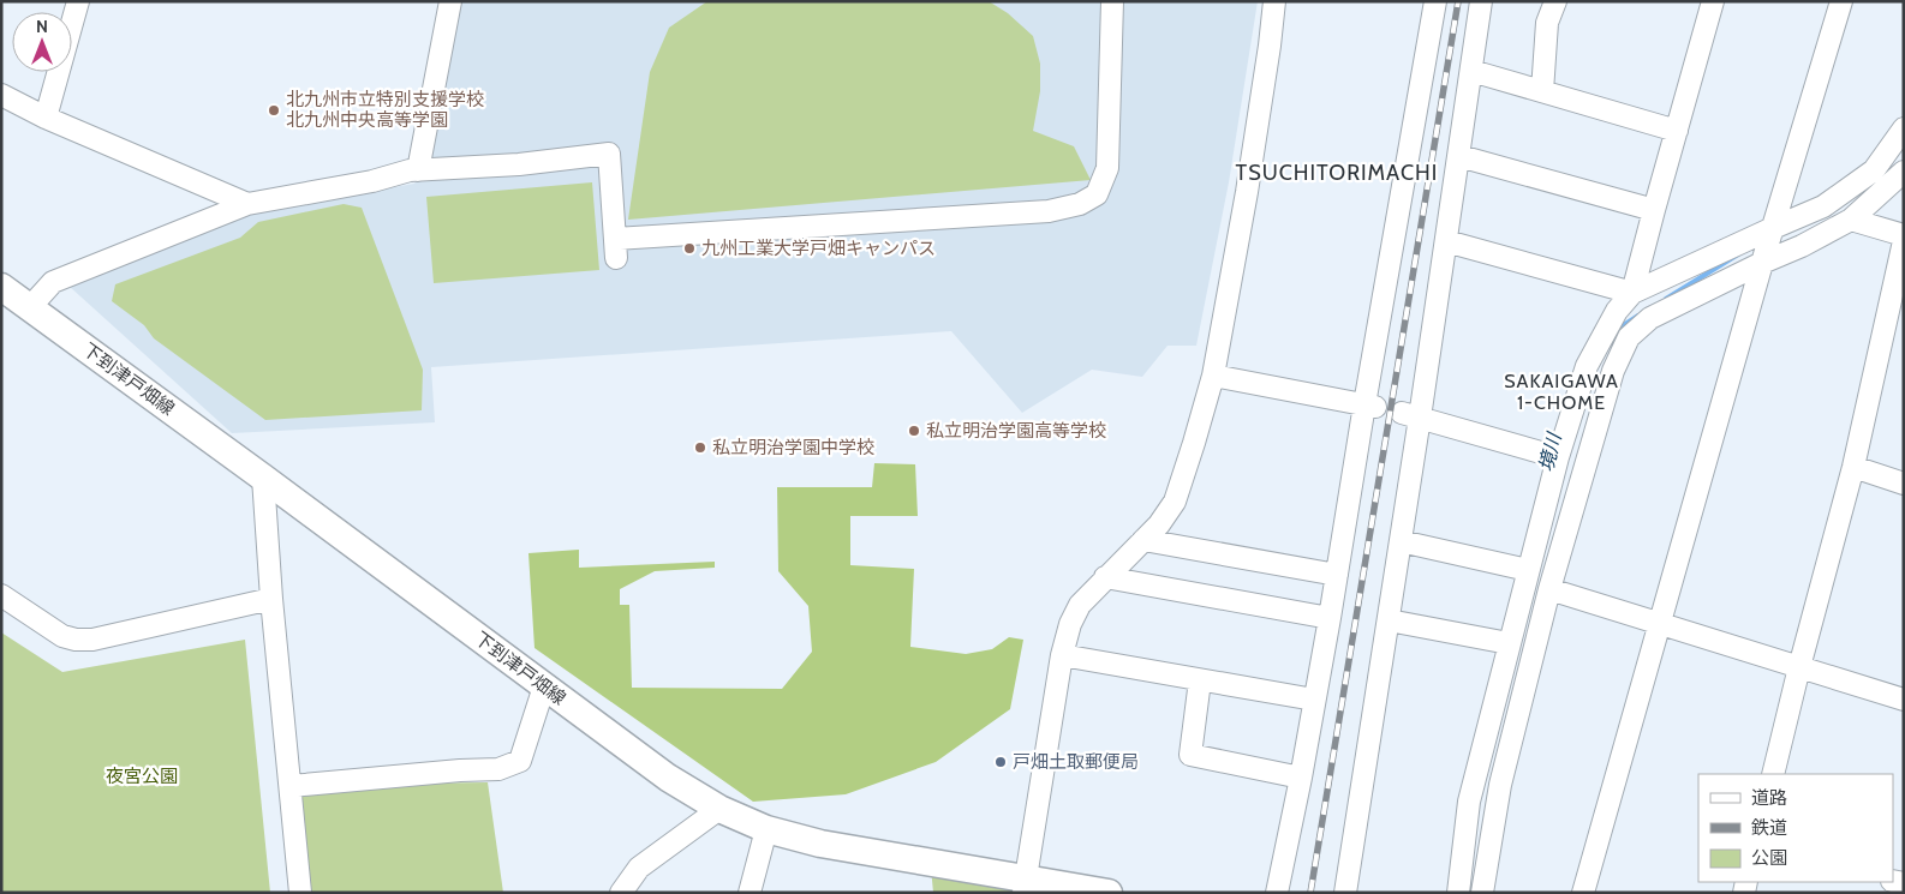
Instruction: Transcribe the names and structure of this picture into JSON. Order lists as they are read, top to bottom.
{
  "streets": {
    "main road": ["下到津戸畑線"]
  },
  "districts": ["TSUCHITORIMACHI", "SAKAIGAWA 1-CHOME"],
  "water": ["境川"],
  "parks": ["夜宮公園"],
  "places": [
    "北九州市立特別支援学校 北九州中央高等学園",
    "九州工業大学戸畑キャンパス",
    "私立明治学園高等学校",
    "私立明治学園中学校",
    "戸畑土取郵便局"
  ],
  "legend": ["道路", "鉄道", "公園"],
  "north": "top"
}
